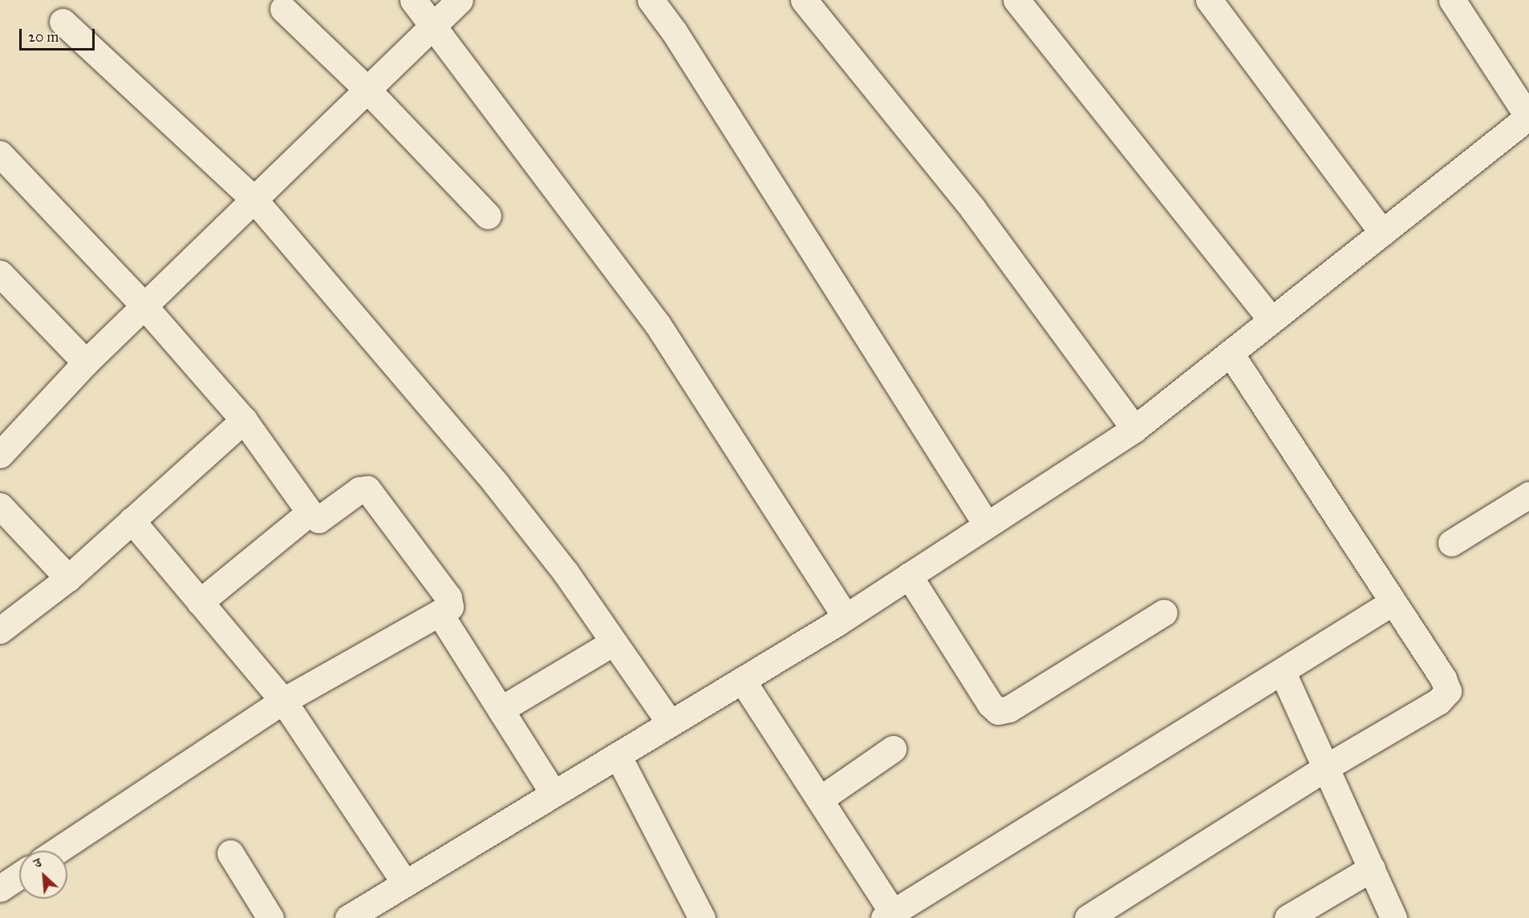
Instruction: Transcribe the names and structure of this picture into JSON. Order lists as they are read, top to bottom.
{
  "scale_bar": "20 m",
  "north": "top left"
}
